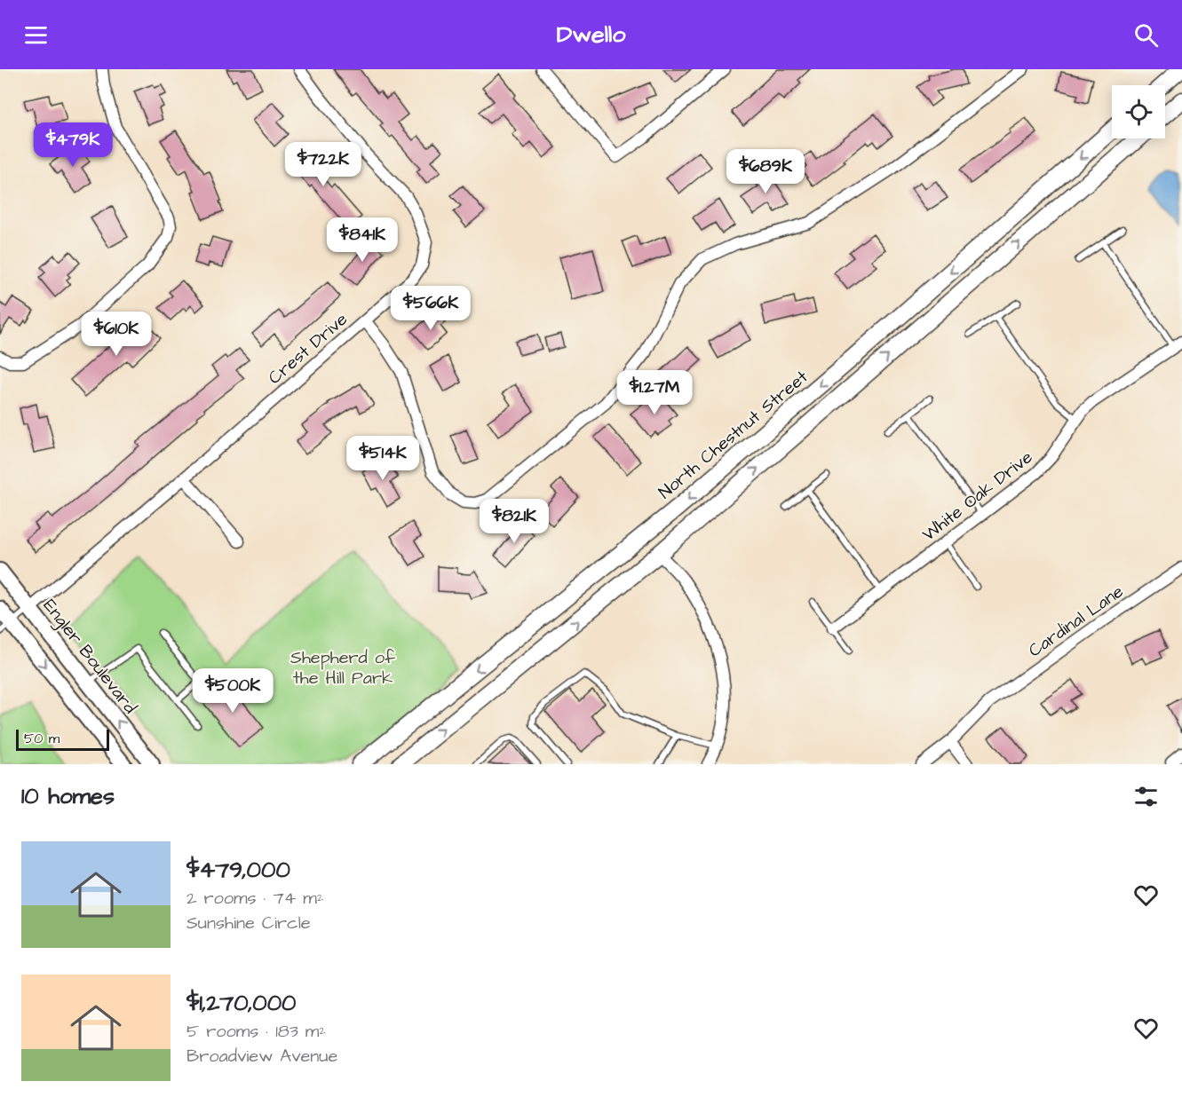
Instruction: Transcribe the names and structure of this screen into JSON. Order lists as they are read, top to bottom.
{
  "streets": {
    "main road": ["North Chestnut Street", "Engler Boulevard"],
    "street": ["Crest Drive", "White Oak Drive", "Cardinal Lane"]
  },
  "crossings": [
    ["Crest Drive", "Engler Boulevard"]
  ],
  "parks": ["Shepherd of the Hill Park"],
  "scale_bar": "50 m",
  "page": {
    "header": "Dwello",
    "price": [
      "$479K",
      "$722K",
      "$689K",
      "$841K",
      "$566K",
      "$610K",
      "$1.27M",
      "$514K",
      "$821K",
      "$500K"
    ],
    "scale": "50 m",
    "heading": "10 homes",
    "list": [
      {
        "name": "$479,000",
        "note": "2 rooms · 74 m² · Sunshine Circle"
      },
      {
        "name": "$1,270,000",
        "note": "5 rooms · 183 m² · Broadview Avenue"
      }
    ]
  }
}
